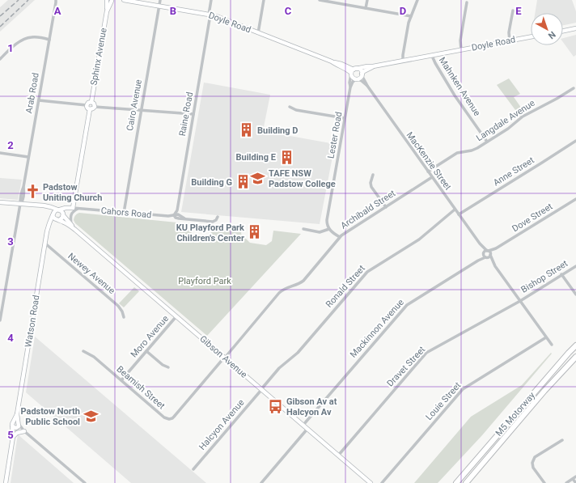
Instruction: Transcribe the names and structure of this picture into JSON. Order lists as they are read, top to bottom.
{
  "streets": {
    "highway": ["M5 Motorway"],
    "main road": [
      "Doyle Road",
      "Sphinx Avenue",
      "Cahors Road",
      "Watson Road",
      "Gibson Avenue"
    ],
    "street": [
      "Mahnken Avenue",
      "Arab Road",
      "Cairo Avenue",
      "Raine Road",
      "Langdale Avenue",
      "Lester Road",
      "MacKenzie Street",
      "Anne Street",
      "Archibald Street",
      "Dove Street",
      "Newey Avenue",
      "Bishop Street",
      "Ronald Street",
      "Mackinnon Avenue",
      "Moro Avenue",
      "Dravet Street",
      "Beamish Street",
      "Louie Street",
      "Halcyon Avenue"
    ]
  },
  "crossings": [
    ["Doyle Road", "Mahnken Avenue"],
    ["Doyle Road", "Cairo Avenue"],
    ["Doyle Road", "Raine Road"],
    ["Doyle Road", "Lester Road"],
    ["Doyle Road", "MacKenzie Street"],
    ["Mahnken Avenue", "Langdale Avenue"],
    ["Arab Road", "Cahors Road"],
    ["Cairo Avenue", "Cahors Road"],
    ["Raine Road", "Cahors Road"],
    ["Langdale Avenue", "MacKenzie Street"],
    ["Lester Road", "MacKenzie Street"],
    ["MacKenzie Street", "Anne Street"],
    ["MacKenzie Street", "Archibald Street"],
    ["MacKenzie Street", "Dove Street"],
    ["MacKenzie Street", "Ronald Street"],
    ["MacKenzie Street", "Mackinnon Avenue"],
    ["Archibald Street", "Gibson Avenue"],
    ["Archibald Street", "Beamish Street"],
    ["Cahors Road", "Watson Road"],
    ["Cahors Road", "Gibson Avenue"],
    ["Dove Street", "Mackinnon Avenue"],
    ["Newey Avenue", "Watson Road"],
    ["Bishop Street", "Dravet Street"],
    ["Ronald Street", "Gibson Avenue"],
    ["Ronald Street", "Halcyon Avenue"],
    ["Watson Road", "Gibson Avenue"],
    ["Mackinnon Avenue", "Gibson Avenue"],
    ["Moro Avenue", "Gibson Avenue"],
    ["Moro Avenue", "Beamish Street"],
    ["Gibson Avenue", "Dravet Street"],
    ["Gibson Avenue", "Beamish Street"],
    ["Gibson Avenue", "Halcyon Avenue"]
  ],
  "parks": ["Playford Park"],
  "places": {
    "building": [
      "Building D",
      "Building E",
      "Building G",
      "KU Playford Park Children's Center"
    ],
    "school or university": ["TAFE NSW Padstow College", "Padstow North Public School"],
    "church": ["Padstow Uniting Church"],
    "bus stop": ["Gibson Av at Halcyon Av"]
  },
  "north": "bottom right",
  "grid": {
    "columns": [
      "A",
      "B",
      "C",
      "D",
      "E"
    ],
    "rows": [
      "1",
      "2",
      "3",
      "4",
      "5"
    ]
  }
}
